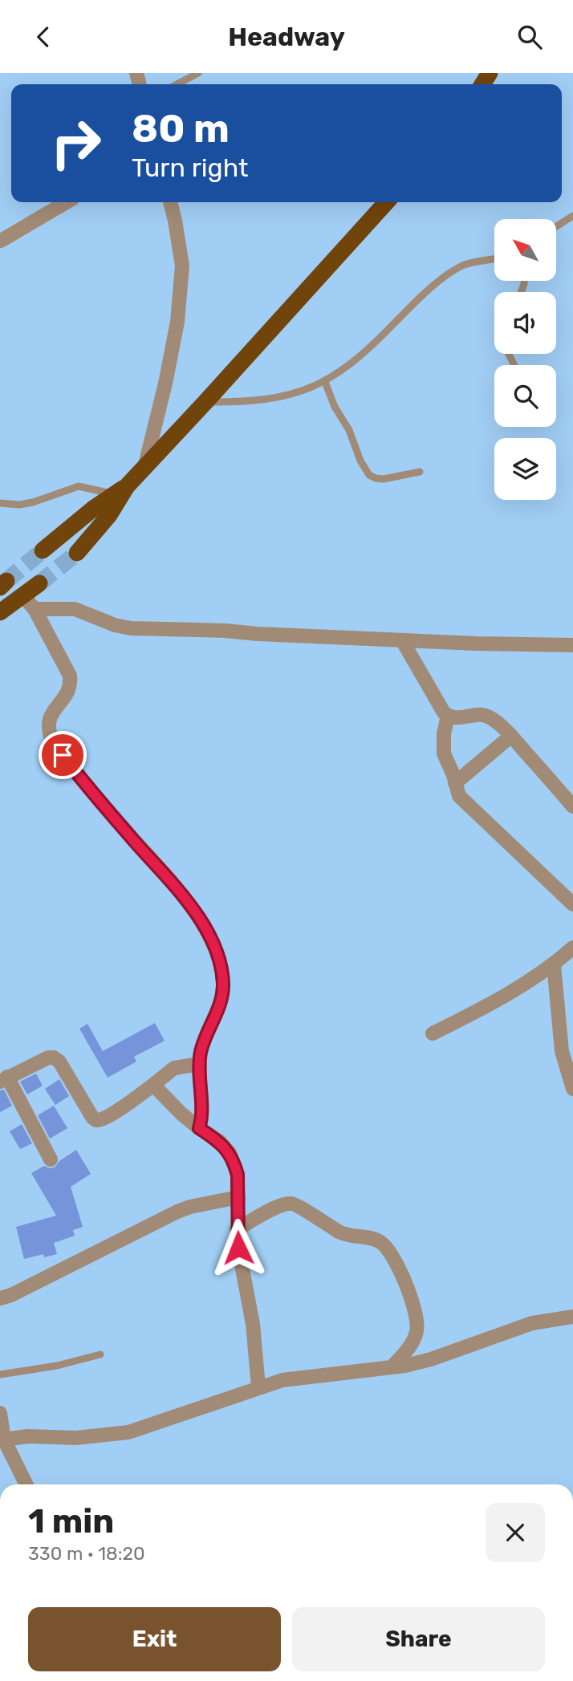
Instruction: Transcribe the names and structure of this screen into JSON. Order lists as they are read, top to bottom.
{
  "north": "top left",
  "page": {
    "header": "Headway",
    "turn": ["80 m", "Turn right"],
    "heading": ["1 min", "330 m · 18:20"],
    "buttons": ["Exit", "Share"]
  }
}
